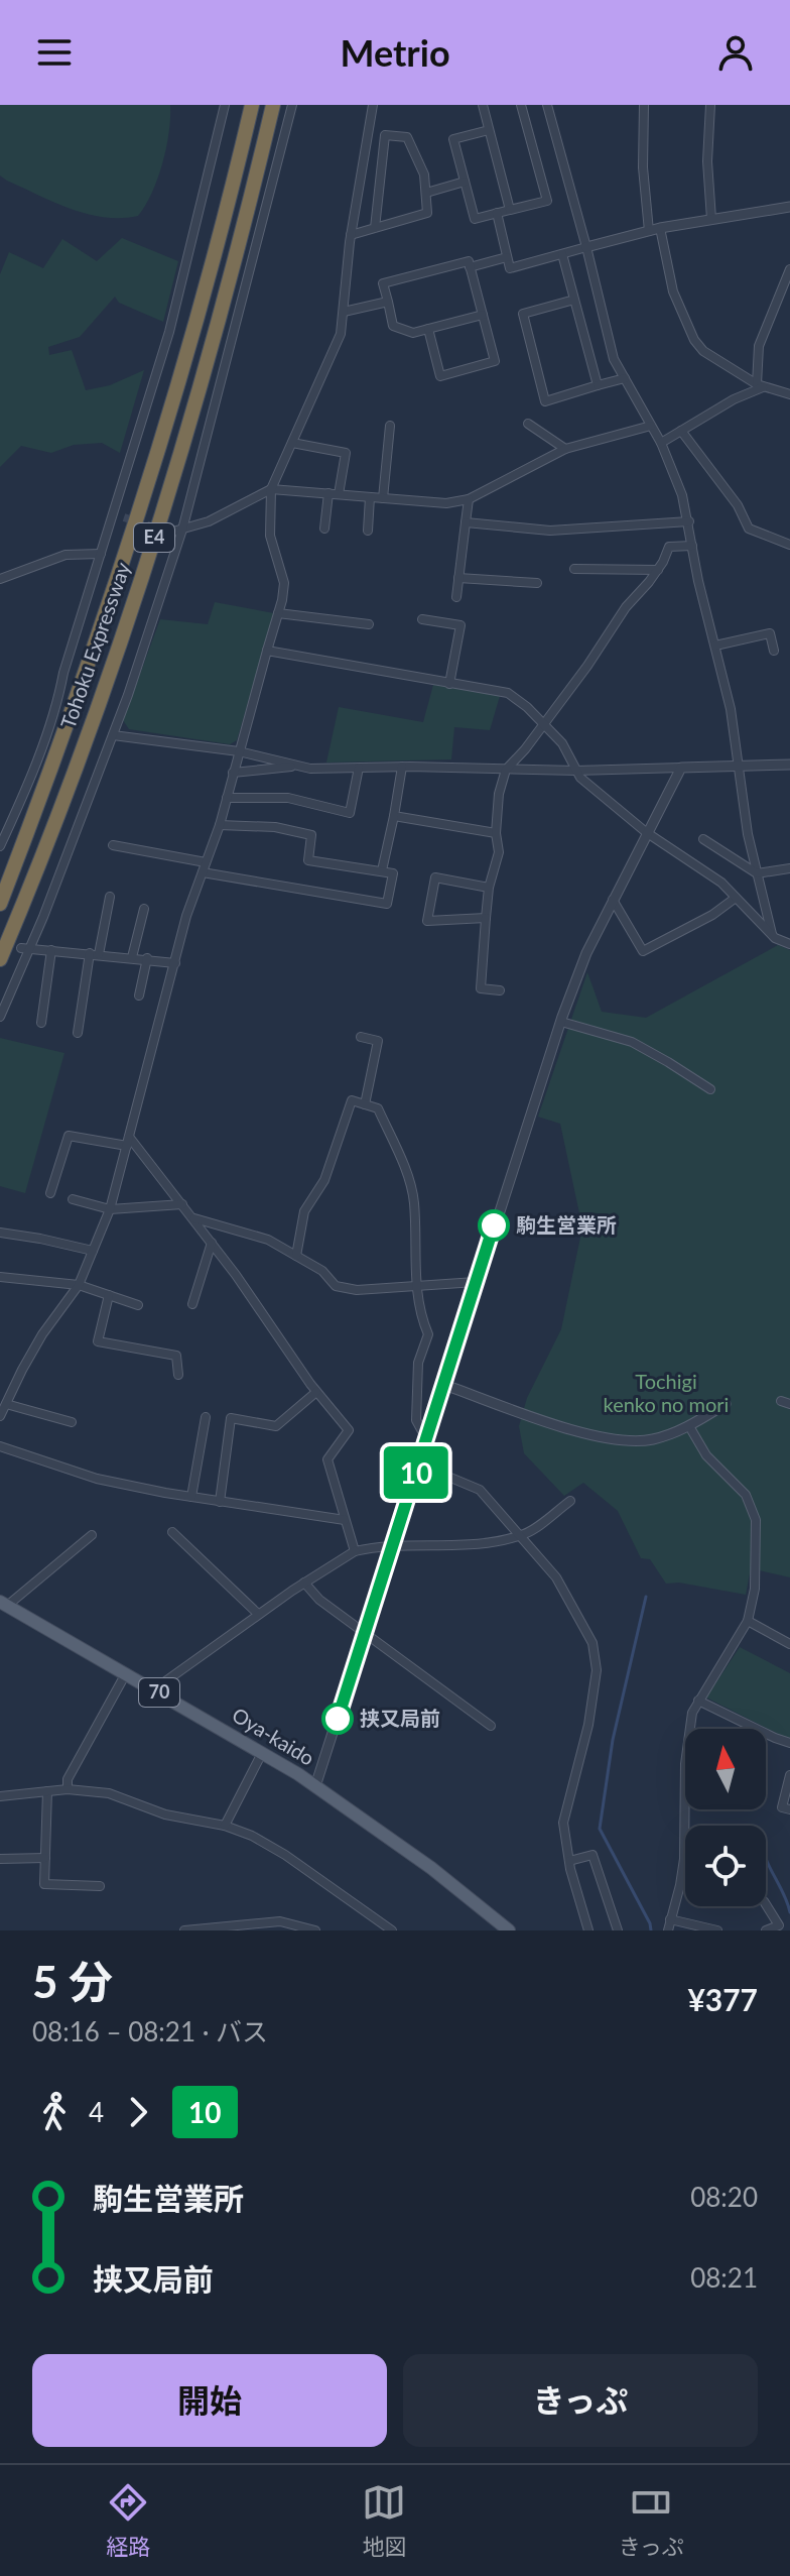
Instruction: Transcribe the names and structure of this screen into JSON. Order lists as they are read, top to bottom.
{
  "streets": {
    "highway": ["E4", "Tohoku Expressway"],
    "main road": ["70", "Oya-kaido"]
  },
  "parks": ["Tochigi kenko no mori"],
  "places": ["駒生営業所", "挟又局前"],
  "lines": ["bus line 10"],
  "north": "top",
  "page": {
    "header": "Metrio",
    "on_map": "10",
    "heading": ["5 分", "08:16 – 08:21 · バス", "¥377"],
    "legs": ["4", "10"],
    "list": [
      {
        "name": "駒生営業所",
        "value": "08:20"
      },
      {
        "name": "挟又局前",
        "value": "08:21"
      }
    ],
    "buttons": ["開始", "きっぷ"],
    "tabs": ["経路", "地図", "きっぷ"]
  }
}
